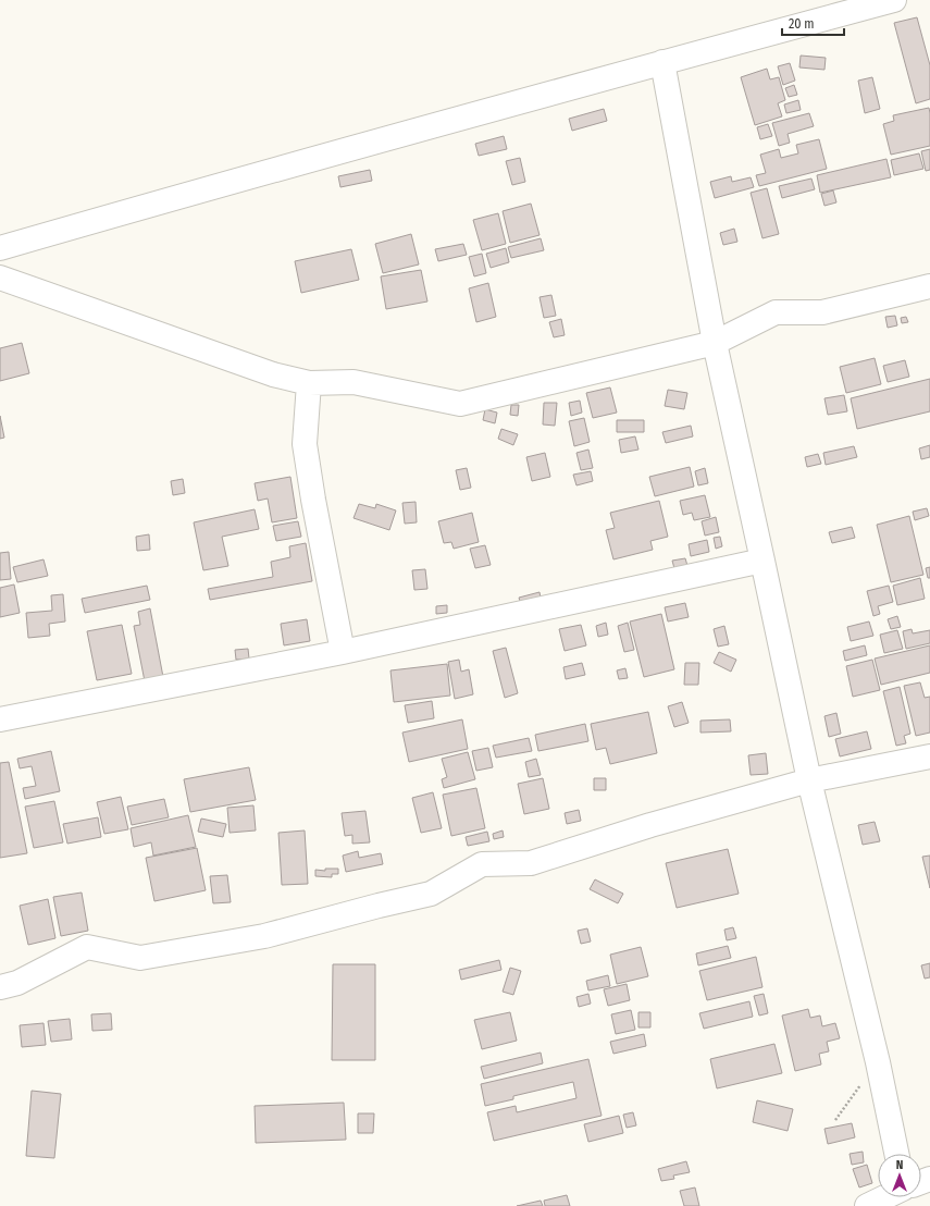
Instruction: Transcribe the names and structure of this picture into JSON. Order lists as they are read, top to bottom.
{
  "scale_bar": "20 m",
  "north": "top"
}
